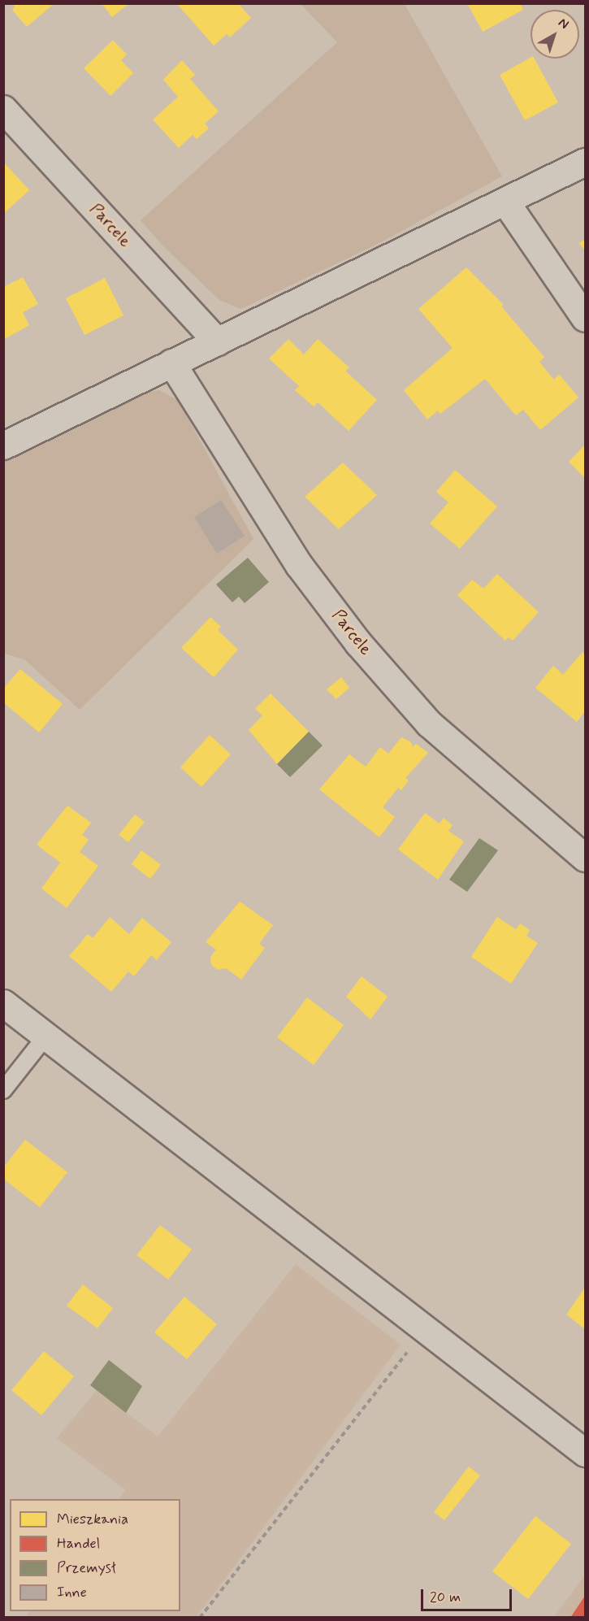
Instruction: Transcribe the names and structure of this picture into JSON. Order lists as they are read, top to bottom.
{
  "streets": {
    "street": ["Parcele"]
  },
  "legend": [
    "Mieszkania",
    "Handel",
    "Przemysł",
    "Inne"
  ],
  "scale_bar": "20 m",
  "north": "top right"
}
